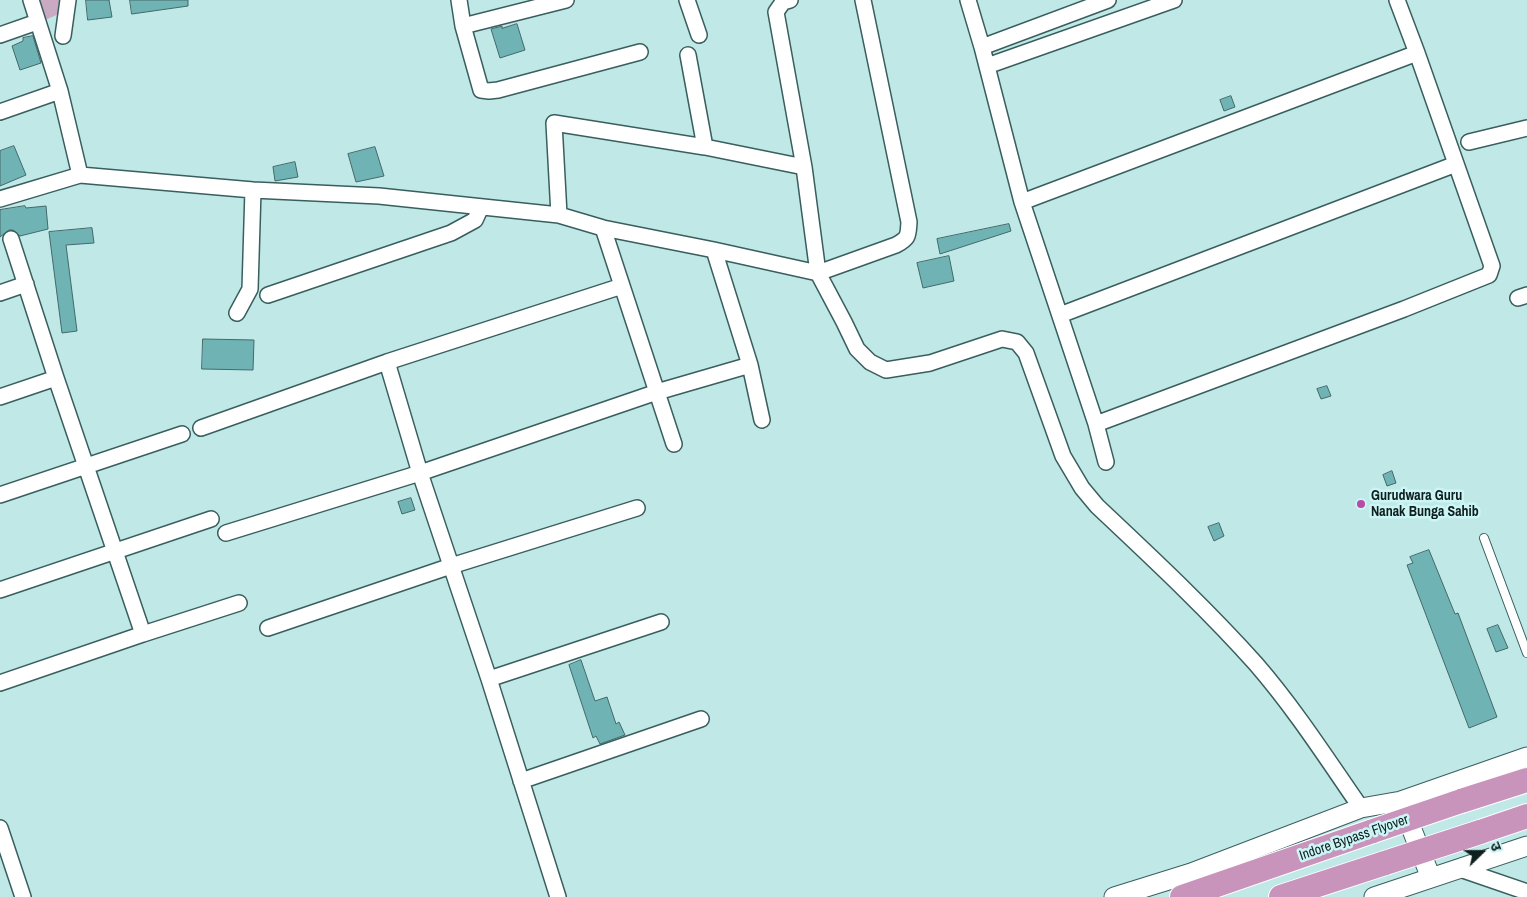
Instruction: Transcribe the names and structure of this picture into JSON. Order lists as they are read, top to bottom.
{
  "streets": {
    "highway": ["Indore Bypass Flyover"]
  },
  "places": ["Gurudwara Guru Nanak Bunga Sahib"],
  "north": "right"
}
